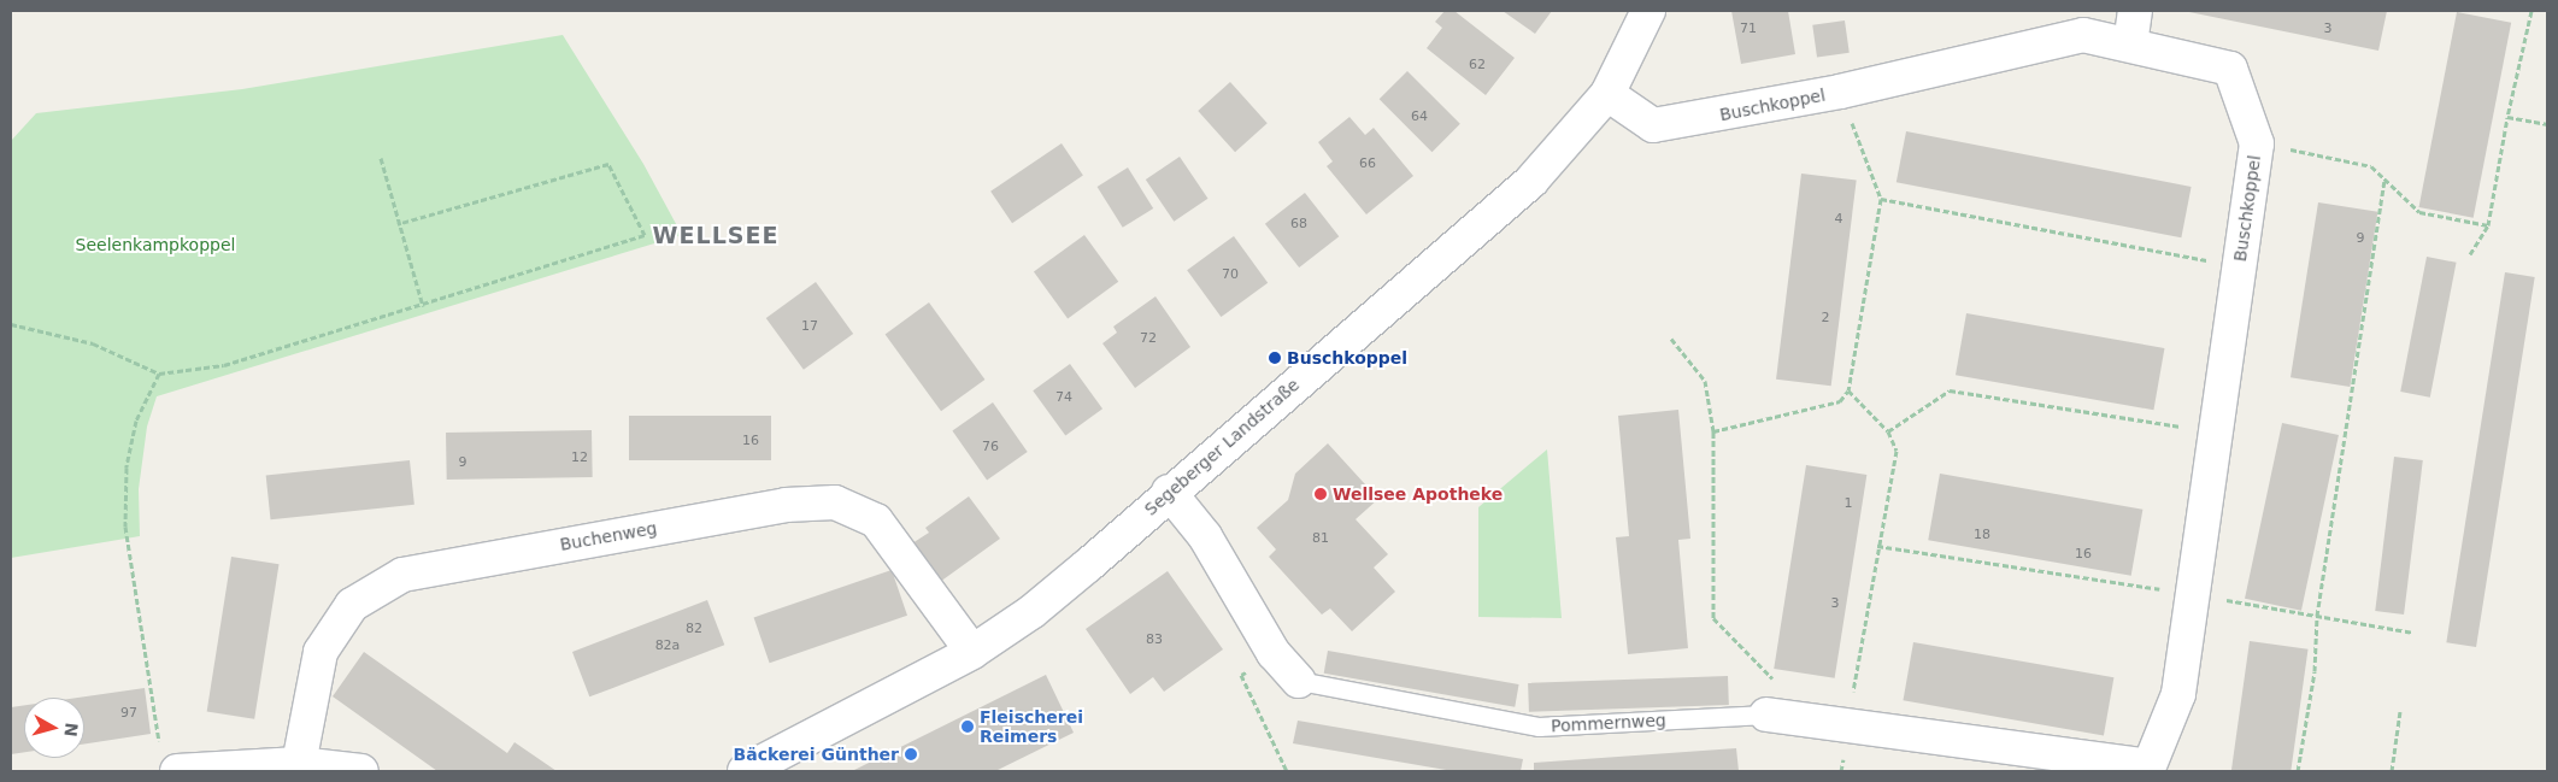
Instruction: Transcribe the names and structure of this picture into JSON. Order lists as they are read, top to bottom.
{
  "streets": {
    "street": [
      "Buschkoppel",
      "Segeberger Landstraße",
      "Buchenweg",
      "Pommernweg"
    ]
  },
  "crossings": [
    ["Buschkoppel", "Segeberger Landstraße"],
    ["Buschkoppel", "Pommernweg"],
    ["Segeberger Landstraße", "Buchenweg"],
    ["Segeberger Landstraße", "Pommernweg"]
  ],
  "districts": ["WELLSEE"],
  "parks": ["Seelenkampkoppel"],
  "places": [
    "Buschkoppel",
    "Wellsee Apotheke",
    "Fleischerei Reimers",
    "Bäckerei Günther"
  ],
  "house_numbers": [
    "71",
    "3",
    "62",
    "64",
    "66",
    "4",
    "68",
    "9",
    "70",
    "2",
    "17",
    "72",
    "74",
    "16",
    "76",
    "12",
    "9",
    "1",
    "18",
    "81",
    "16",
    "3",
    "82",
    "83",
    "82a",
    "97"
  ],
  "north": "right"
}
